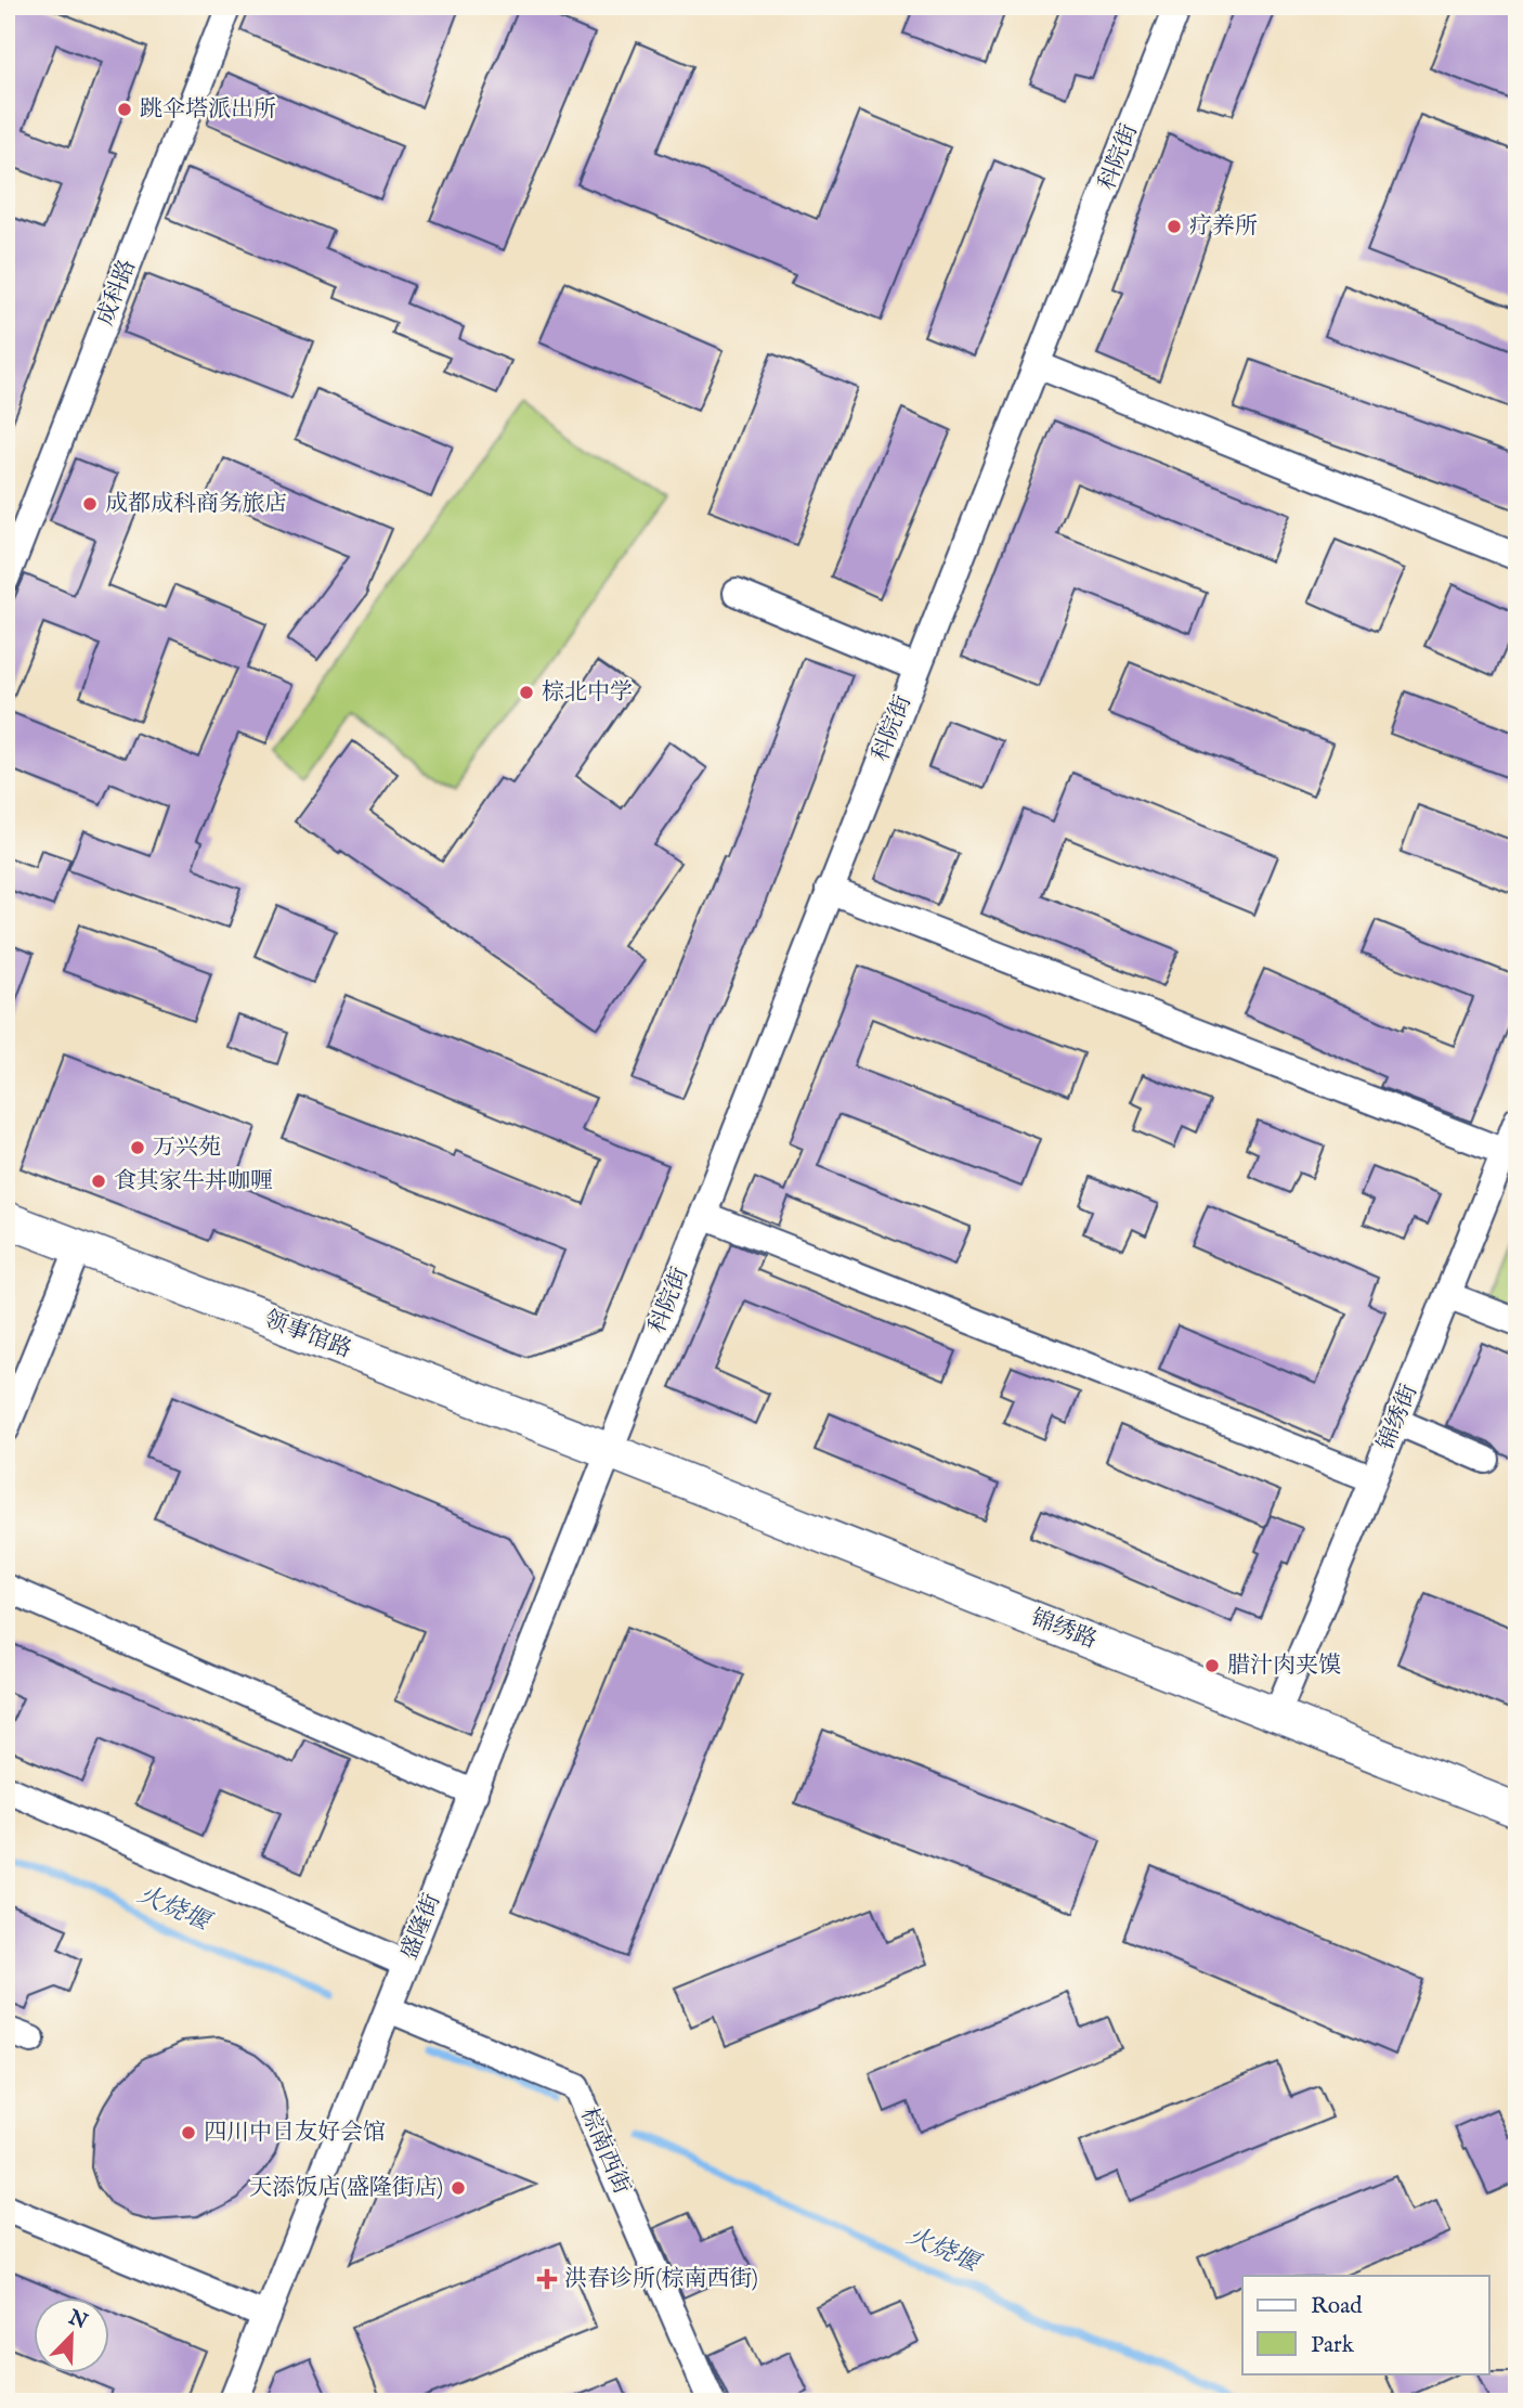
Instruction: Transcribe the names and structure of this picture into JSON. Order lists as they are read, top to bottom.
{
  "streets": {
    "main road": ["领事馆路", "锦绣路"],
    "street": [
      "科院街",
      "成科路",
      "锦绣街",
      "盛隆街",
      "棕南西街"
    ]
  },
  "crossings": [
    ["科院街", "领事馆路"],
    ["科院街", "锦绣路"],
    ["科院街", "盛隆街"],
    ["领事馆路", "锦绣路"],
    ["领事馆路", "盛隆街"],
    ["锦绣街", "锦绣路"],
    ["锦绣路", "盛隆街"],
    ["盛隆街", "棕南西街"]
  ],
  "water": ["火烧堰"],
  "places": {
    "other": [
      "跳伞塔派出所",
      "疗养所",
      "成都成科商务旅店",
      "棕北中学",
      "万兴苑",
      "食其家牛丼咖喱",
      "腊汁肉夹馍",
      "四川中日友好会馆",
      "天添饭店(盛隆街店)"
    ],
    "health": ["洪春诊所(棕南西街)"]
  },
  "legend": ["Road", "Park"],
  "north": "top right"
}
